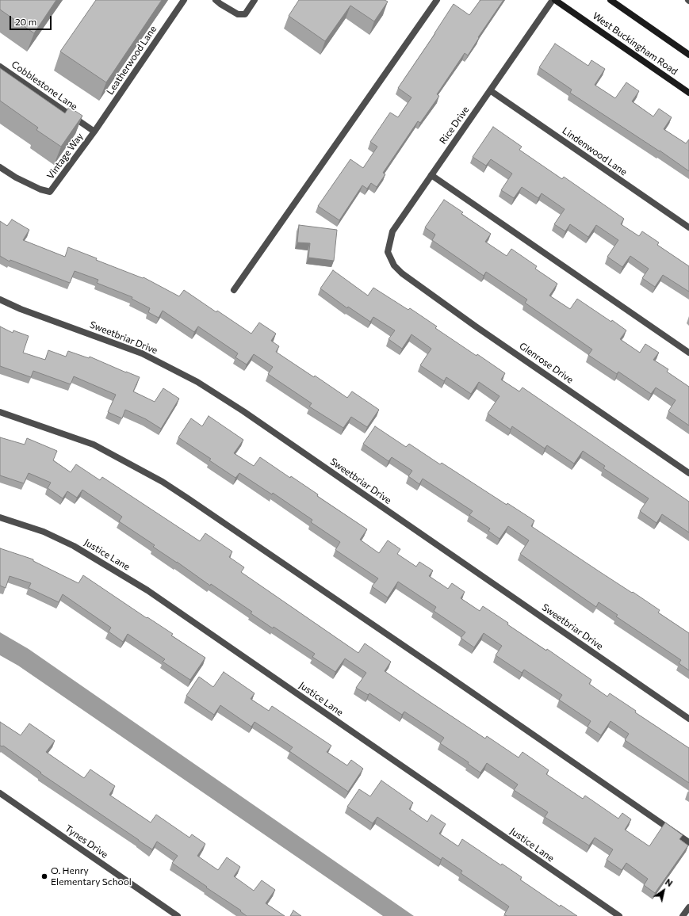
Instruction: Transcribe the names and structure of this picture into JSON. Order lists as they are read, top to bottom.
{
  "streets": {
    "main road": ["West Buckingham Road"],
    "street": [
      "Leatherwood Lane",
      "Cobblestone Lane",
      "Rice Drive",
      "Lindenwood Lane",
      "Vintage Way",
      "Sweetbriar Drive",
      "Glenrose Drive",
      "Justice Lane",
      "Tynes Drive"
    ]
  },
  "crossings": [
    ["West Buckingham Road", "Rice Drive"],
    ["Leatherwood Lane", "Cobblestone Lane"],
    ["Leatherwood Lane", "Vintage Way"],
    ["Cobblestone Lane", "Vintage Way"],
    ["Rice Drive", "Lindenwood Lane"],
    ["Rice Drive", "Glenrose Drive"]
  ],
  "places": ["O. Henry Elementary School"],
  "scale_bar": "20 m",
  "north": "top right"
}
